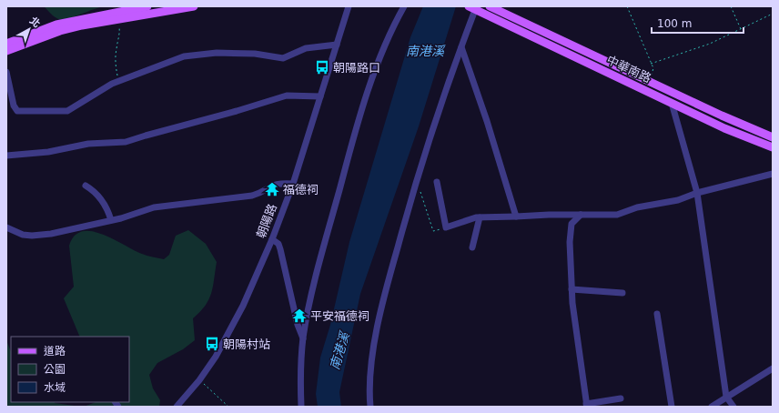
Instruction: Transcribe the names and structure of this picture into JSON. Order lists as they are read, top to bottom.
{
  "streets": {
    "main road": ["中華南路"],
    "street": ["朝陽路"]
  },
  "water": ["南港溪"],
  "places": {
    "bus stop": ["朝陽路口", "朝陽村站"],
    "temple": ["福德祠", "平安福德祠"]
  },
  "legend": ["道路", "公園", "水域"],
  "scale_bar": "100 m",
  "north": "top right"
}
